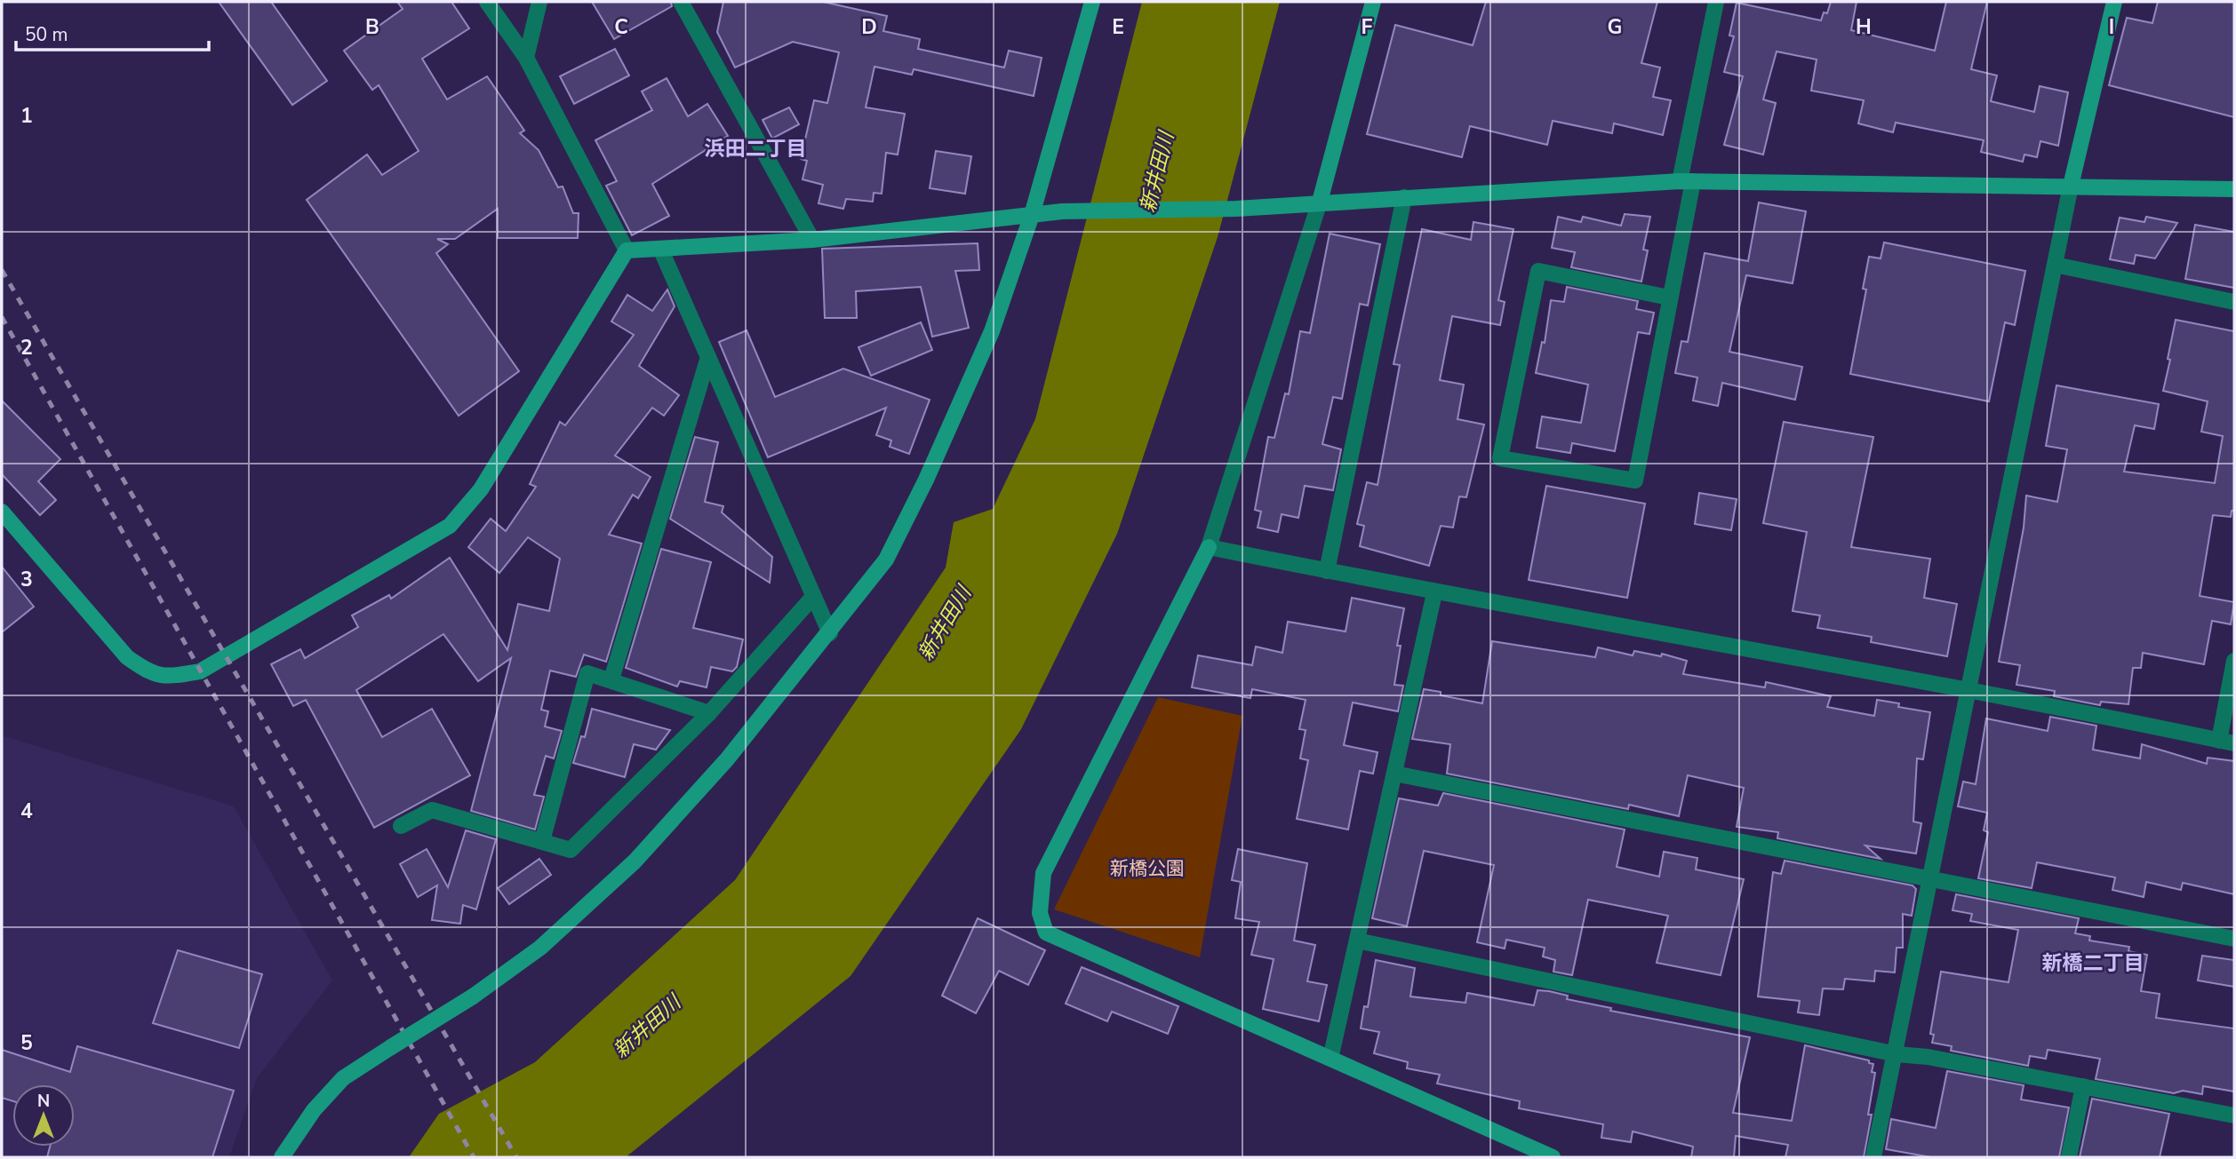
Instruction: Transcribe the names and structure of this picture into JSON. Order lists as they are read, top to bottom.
{
  "districts": ["浜田二丁目", "新橋二丁目"],
  "water": ["新井田川"],
  "parks": ["新橋公園"],
  "scale_bar": "50 m",
  "north": "top",
  "grid": {
    "columns": [
      "B",
      "C",
      "D",
      "E",
      "F",
      "G",
      "H",
      "I"
    ],
    "rows": [
      "1",
      "2",
      "3",
      "4",
      "5"
    ]
  }
}
